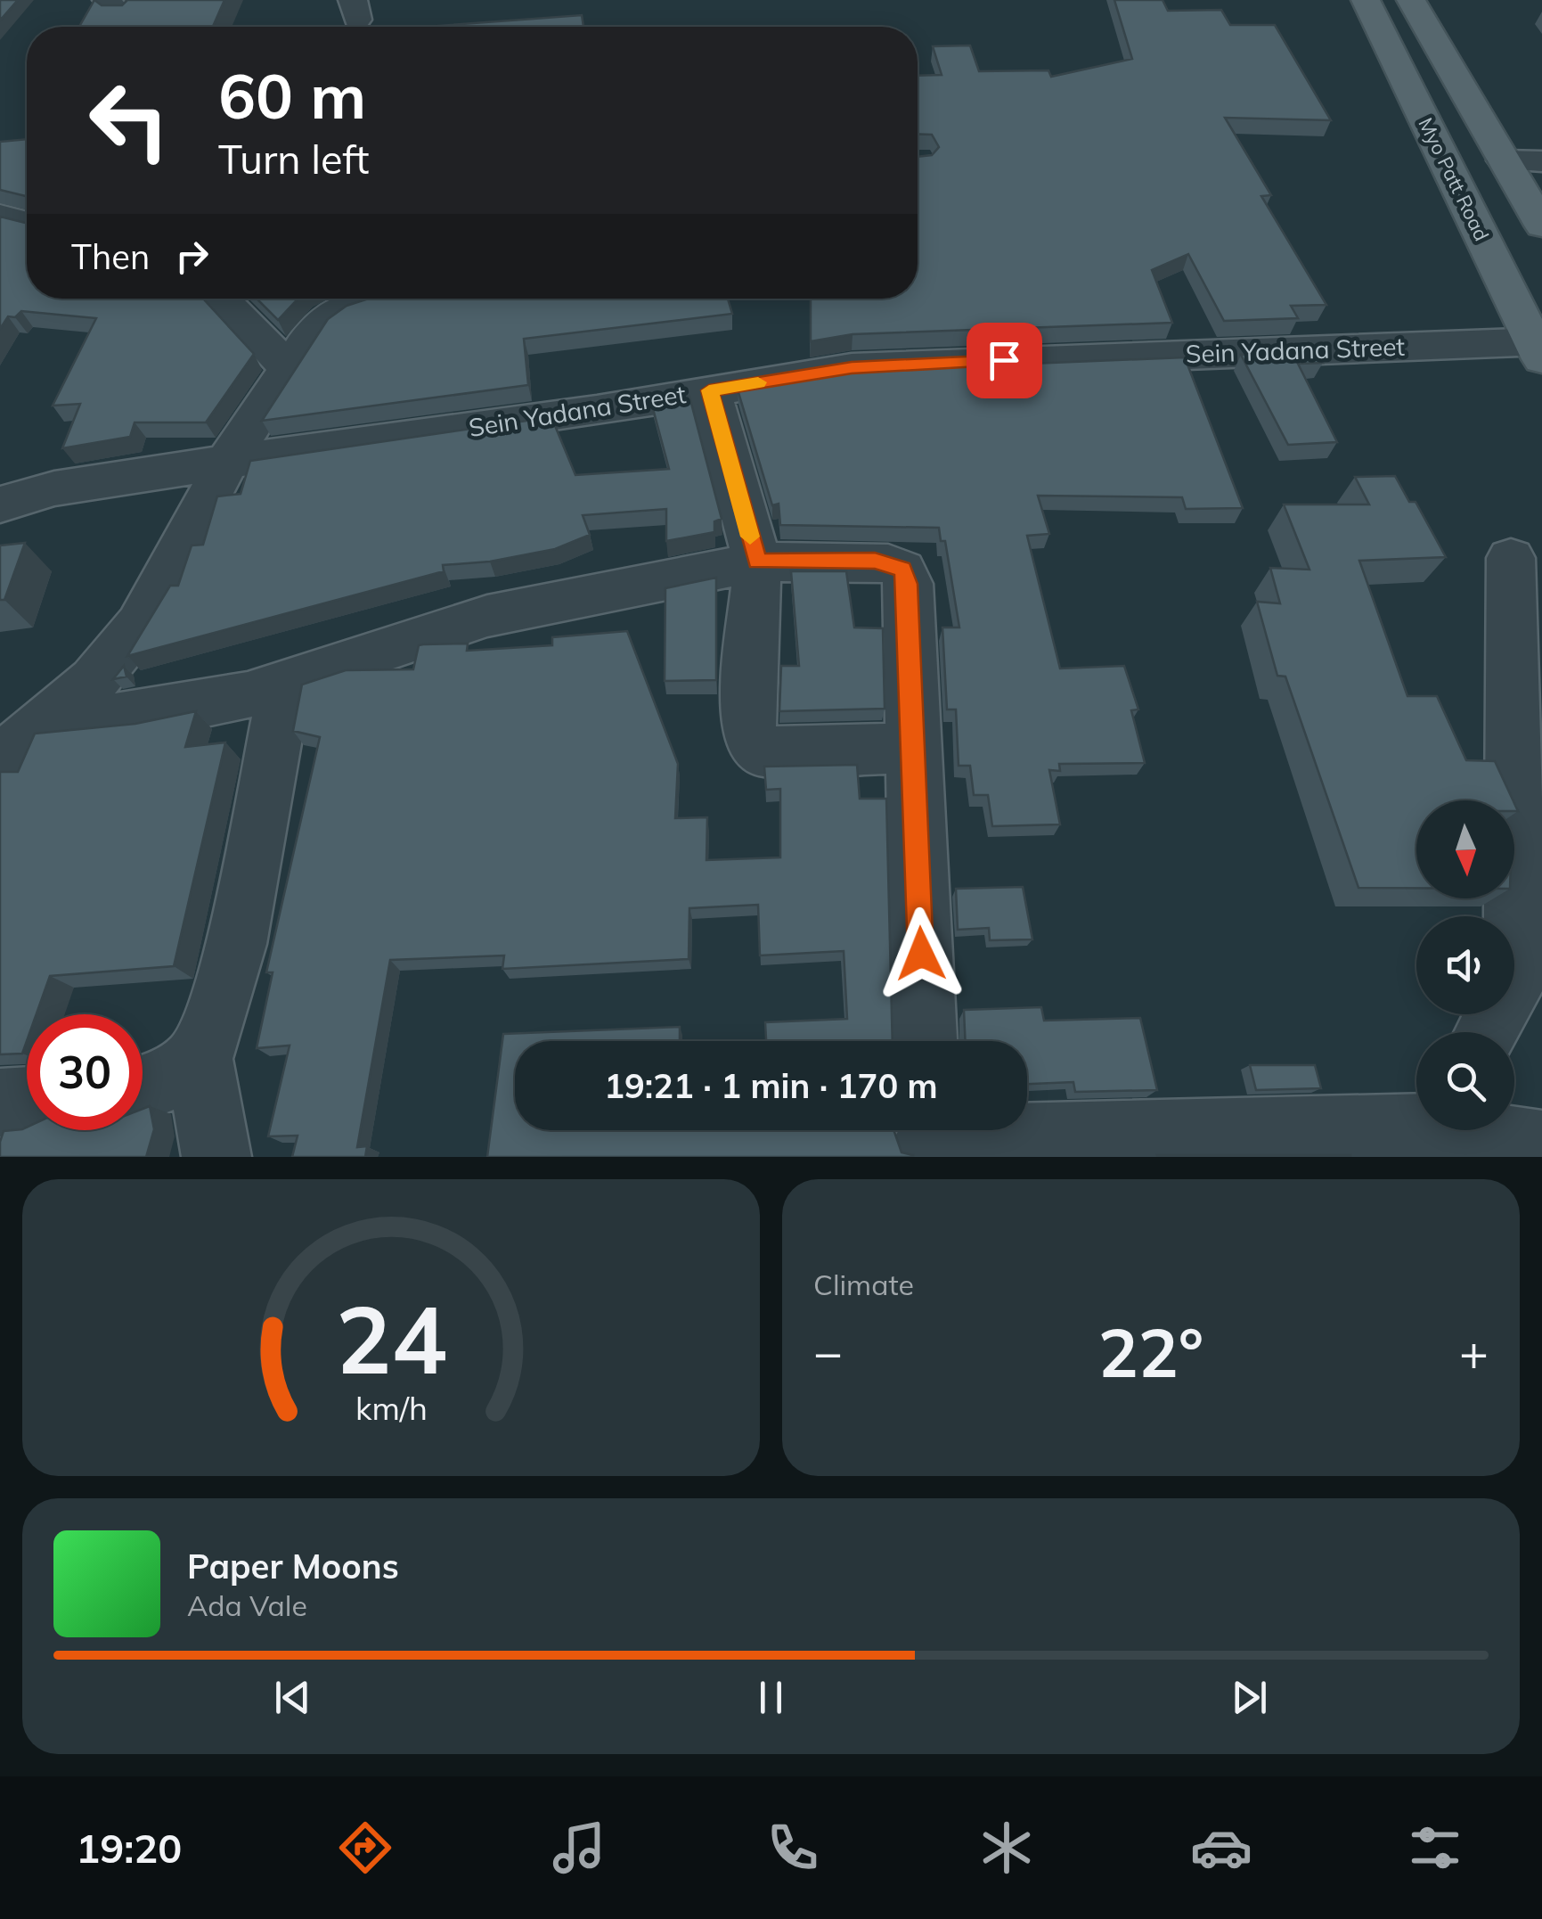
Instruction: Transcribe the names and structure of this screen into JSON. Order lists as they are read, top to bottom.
{
  "streets": {
    "main road": ["Myo Patt Road"],
    "street": ["Sein Yadana Street"]
  },
  "crossings": [
    ["Myo Patt Road", "Sein Yadana Street"]
  ],
  "north": "bottom",
  "page": {
    "turn": ["60 m", "Turn left"],
    "then": "Then",
    "limit": "30",
    "trip": "19:21 · 1 min · 170 m",
    "tile": "Climate",
    "heat": ["−", "22°", "+"],
    "song": ["Paper Moons", "Ada Vale"],
    "tabs": "19:20",
    "gauge": ["24", "km/h"]
  }
}
